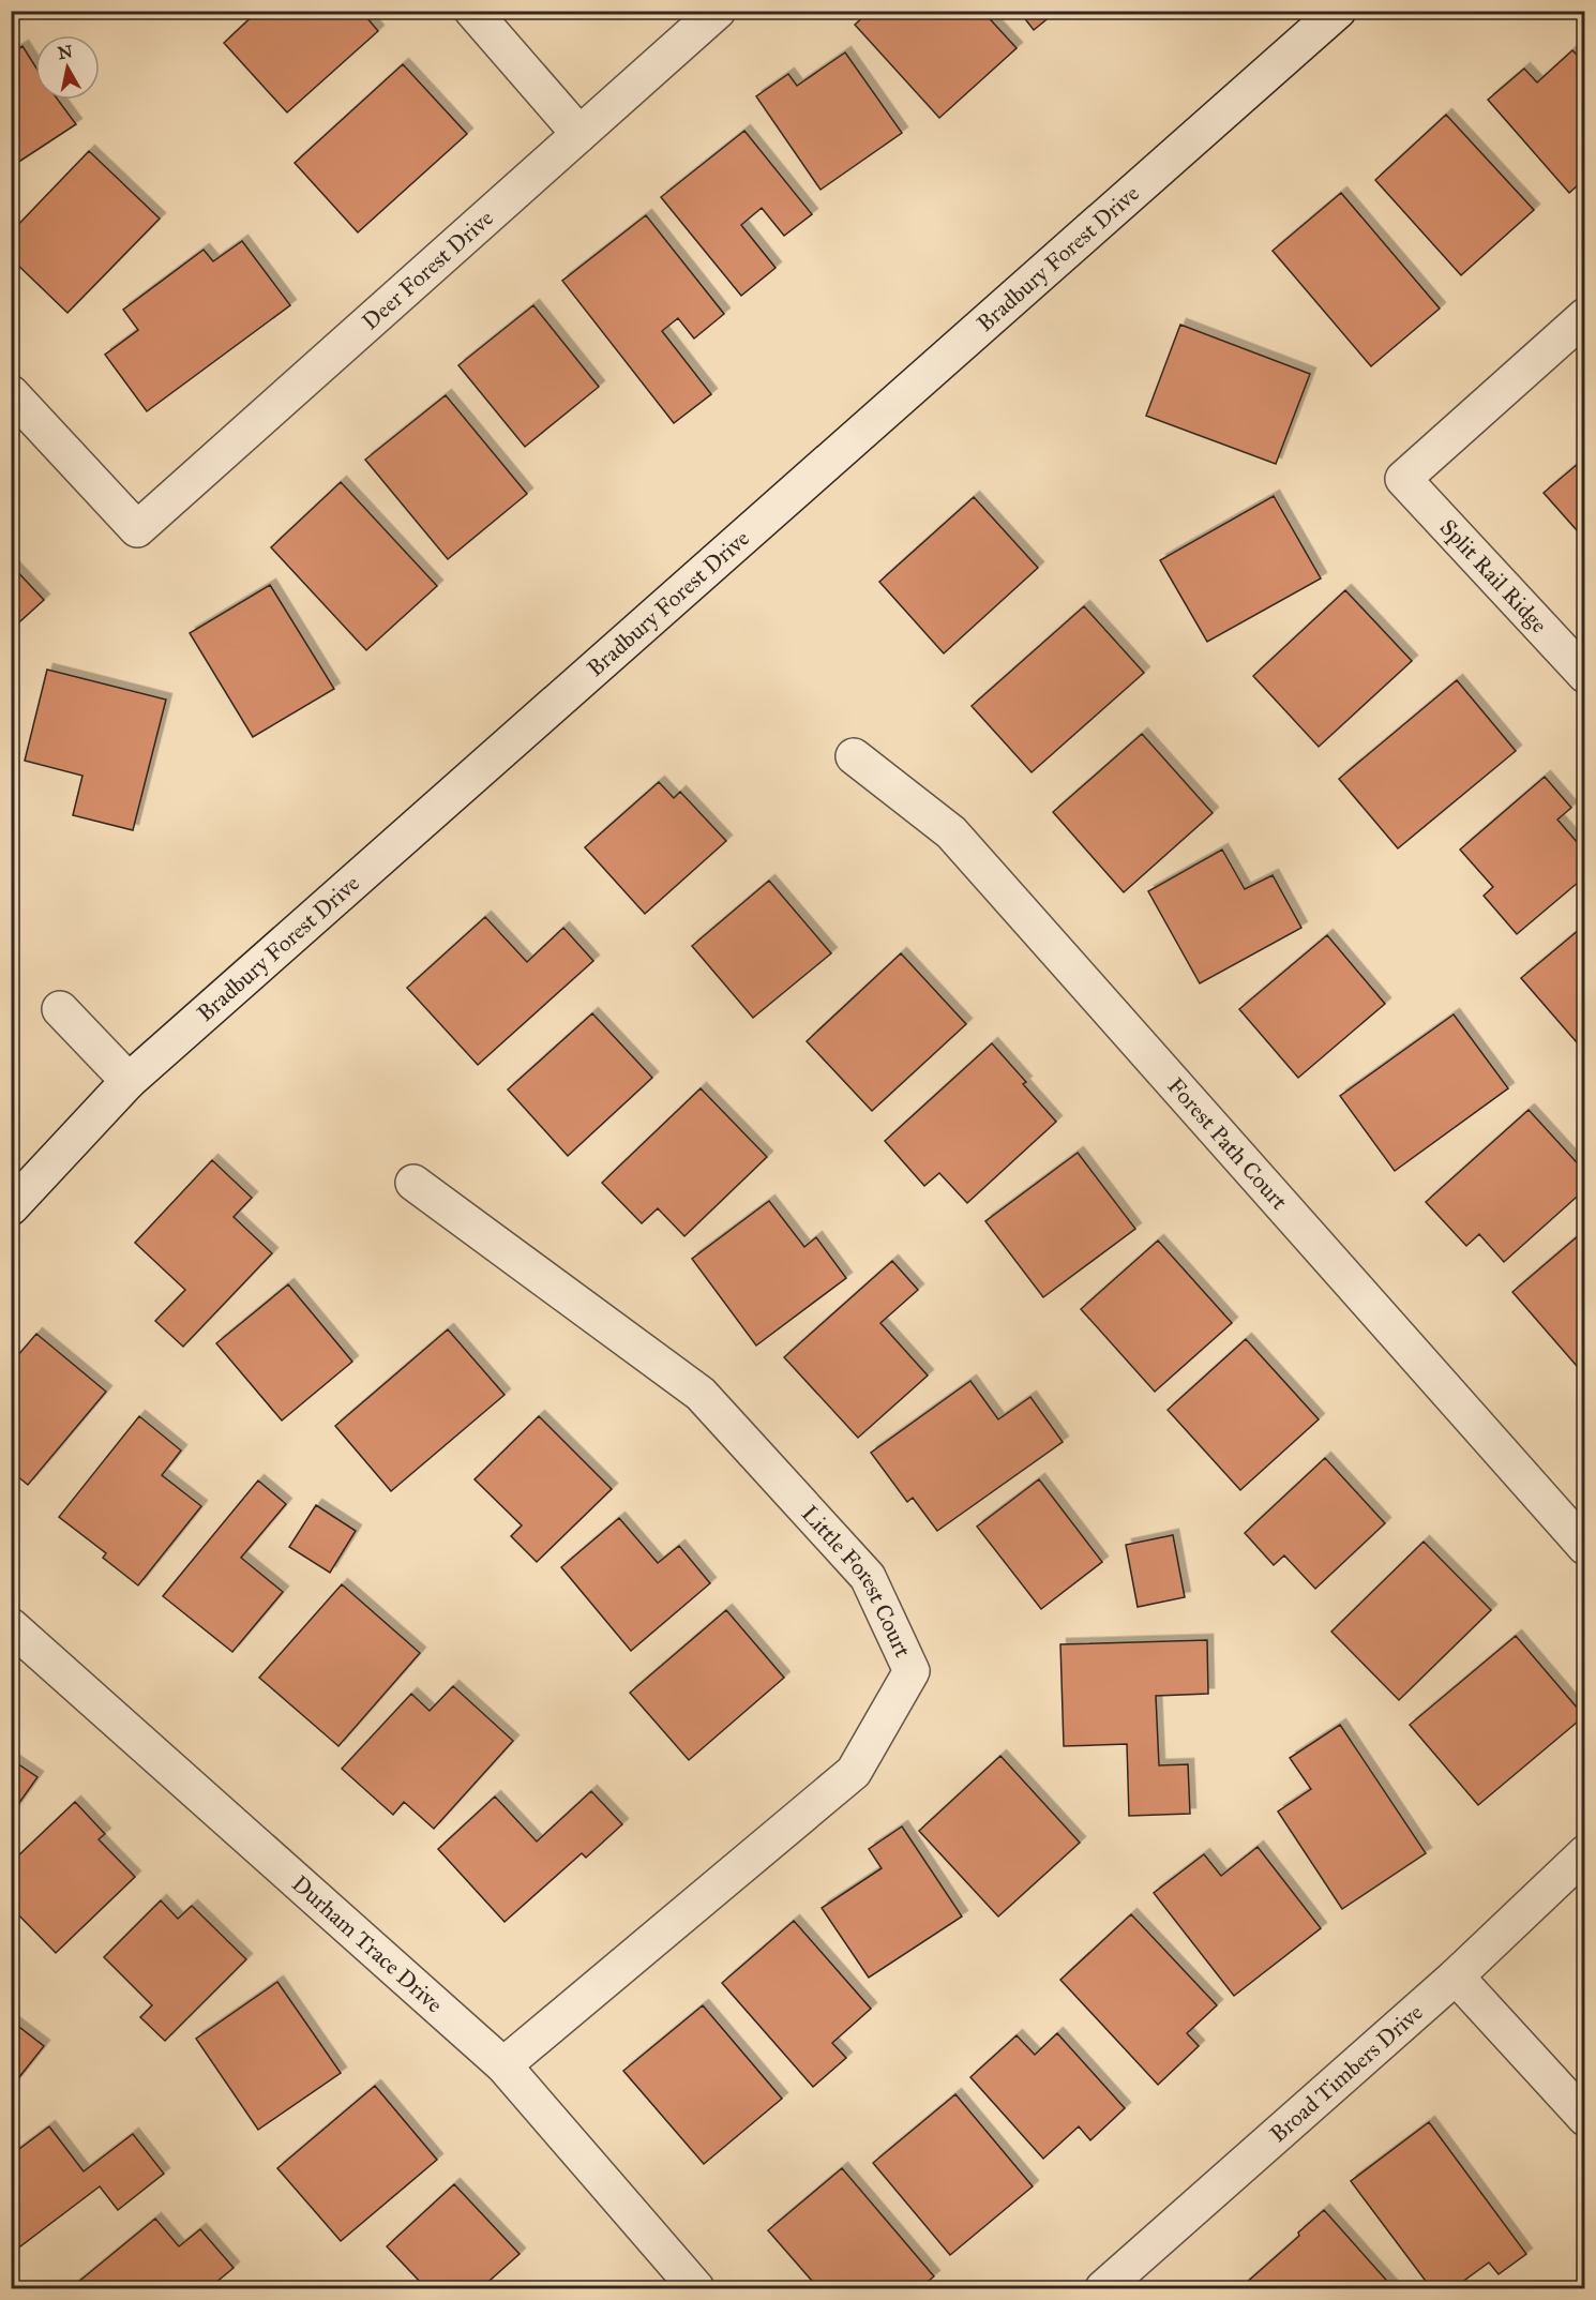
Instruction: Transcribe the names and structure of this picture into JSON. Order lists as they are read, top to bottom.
{
  "streets": {
    "street": [
      "Bradbury Forest Drive",
      "Deer Forest Drive",
      "Split Rail Ridge",
      "Forest Path Court",
      "Little Forest Court",
      "Durham Trace Drive",
      "Broad Timbers Drive"
    ]
  },
  "crossings": [
    ["Little Forest Court", "Durham Trace Drive"]
  ],
  "north": "top"
}
